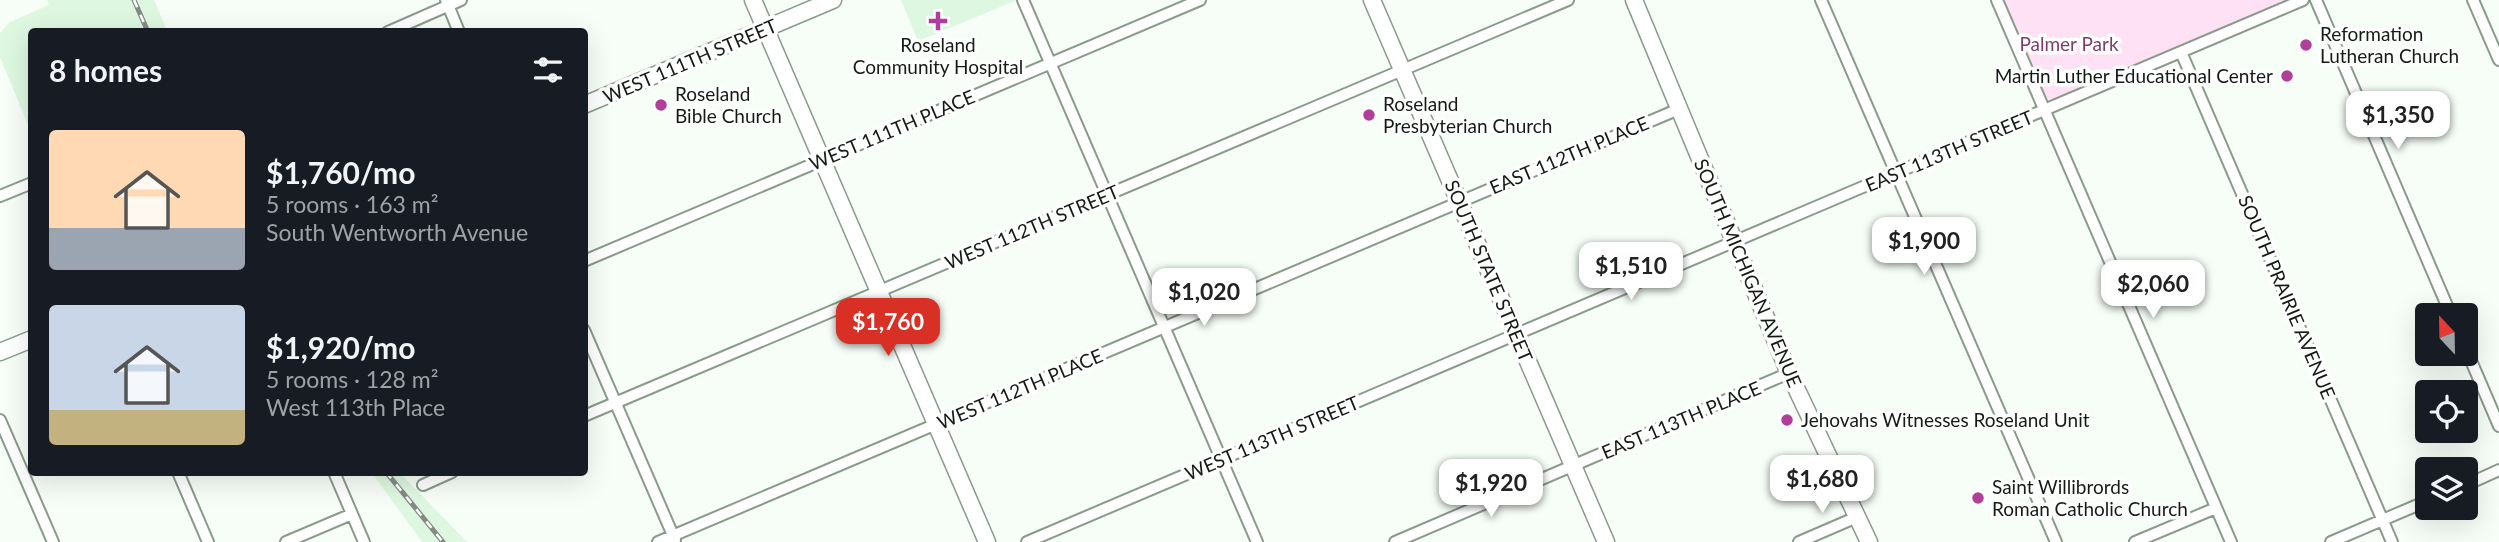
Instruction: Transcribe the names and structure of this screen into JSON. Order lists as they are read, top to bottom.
{
  "streets": {
    "street": [
      "WEST 111TH STREET",
      "WEST 111TH PLACE",
      "EAST 113TH STREET",
      "EAST 112TH PLACE",
      "WEST 112TH STREET",
      "SOUTH STATE STREET",
      "SOUTH MICHIGAN AVENUE",
      "SOUTH PRAIRIE AVENUE",
      "WEST 112TH PLACE",
      "EAST 113TH PLACE",
      "WEST 113TH STREET"
    ]
  },
  "crossings": [
    ["EAST 113TH STREET", "SOUTH STATE STREET"],
    ["EAST 113TH STREET", "SOUTH MICHIGAN AVENUE"],
    ["EAST 113TH STREET", "SOUTH PRAIRIE AVENUE"],
    ["EAST 113TH STREET", "WEST 113TH STREET"],
    ["EAST 112TH PLACE", "SOUTH STATE STREET"],
    ["EAST 112TH PLACE", "SOUTH MICHIGAN AVENUE"],
    ["EAST 112TH PLACE", "WEST 112TH PLACE"],
    ["WEST 112TH STREET", "SOUTH STATE STREET"],
    ["SOUTH STATE STREET", "WEST 112TH PLACE"],
    ["SOUTH STATE STREET", "EAST 113TH PLACE"],
    ["SOUTH STATE STREET", "WEST 113TH STREET"],
    ["SOUTH MICHIGAN AVENUE", "EAST 113TH PLACE"]
  ],
  "parks": ["Palmer Park"],
  "places": {
    "health": ["Roseland Community Hospital"],
    "other": [
      "Reformation Lutheran Church",
      "Martin Luther Educational Center",
      "Roseland Bible Church",
      "Roseland Presbyterian Church",
      "Jehovahs Witnesses Roseland Unit",
      "Saint Willibrords Roman Catholic Church"
    ]
  },
  "north": "top",
  "page": {
    "heading": "8 homes",
    "price": [
      "$1,350",
      "$1,900",
      "$1,510",
      "$2,060",
      "$1,020",
      "$1,760",
      "$1,680",
      "$1,920"
    ],
    "list": [
      {
        "name": "$1,760/mo",
        "note": "5 rooms · 163 m² · South Wentworth Avenue"
      },
      {
        "name": "$1,920/mo",
        "note": "5 rooms · 128 m² · West 113th Place"
      }
    ]
  }
}
